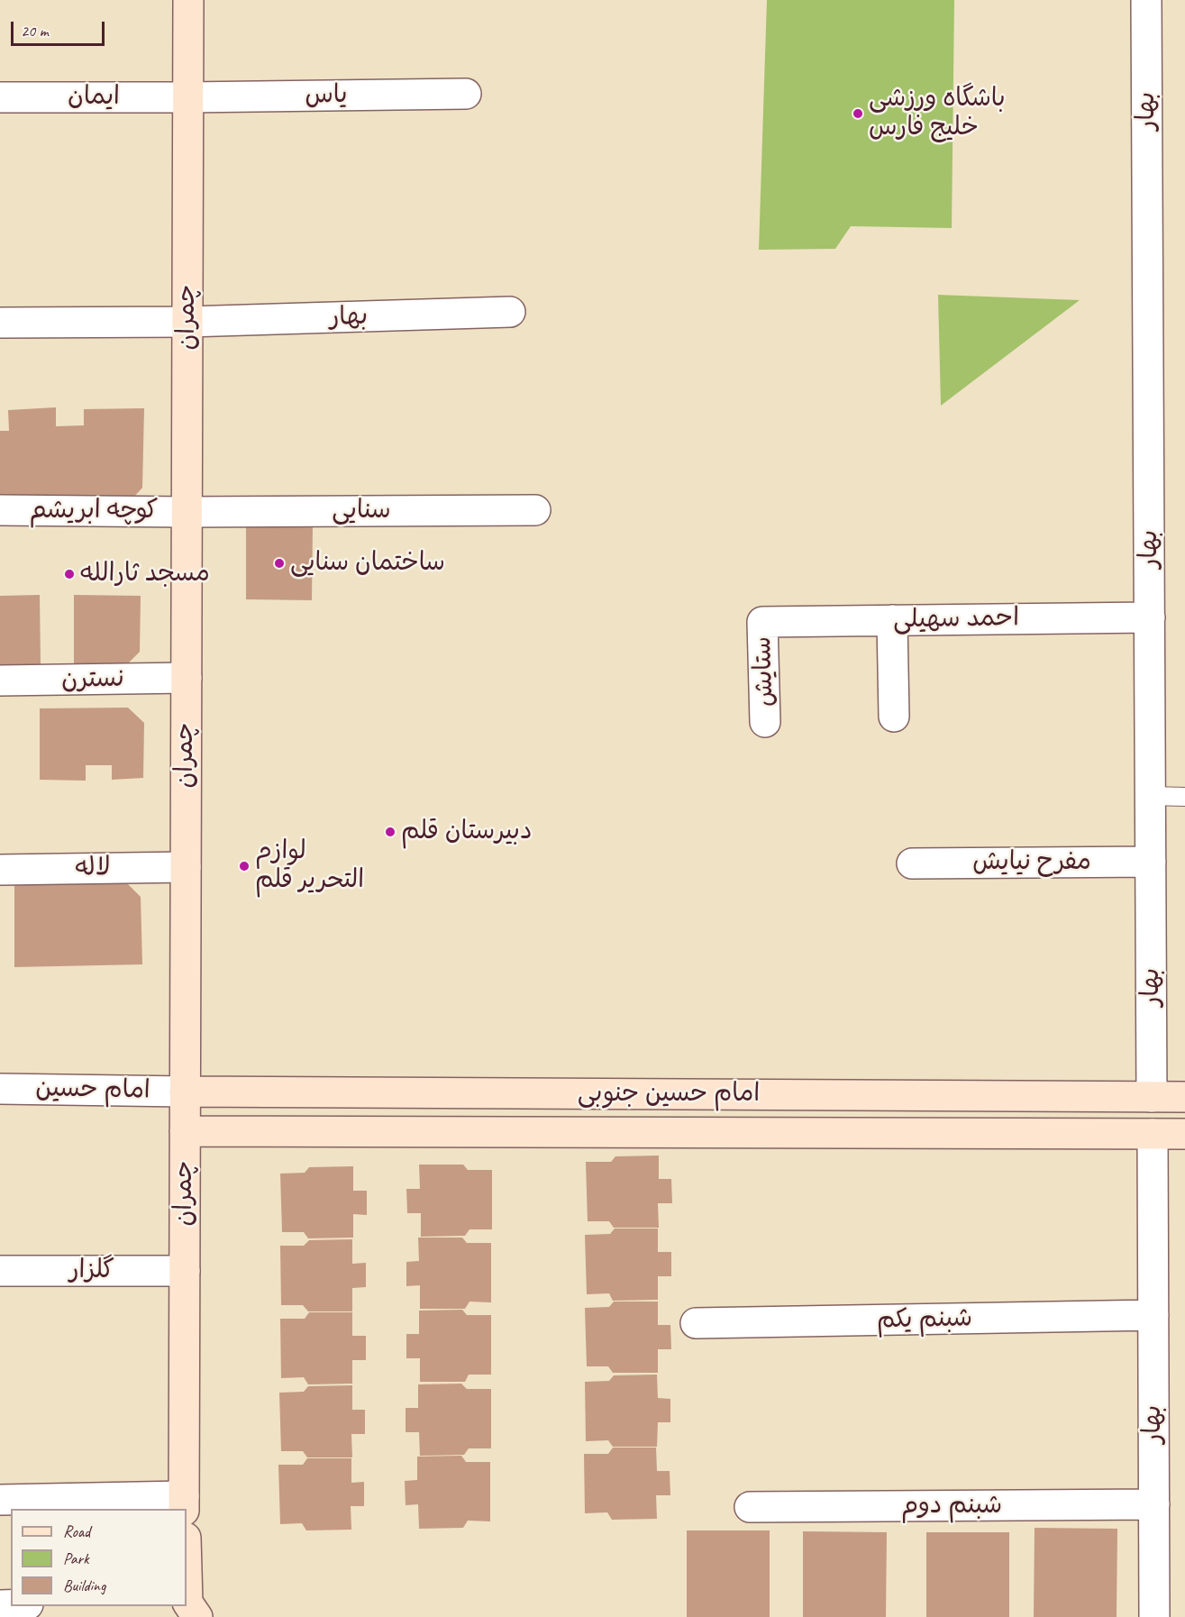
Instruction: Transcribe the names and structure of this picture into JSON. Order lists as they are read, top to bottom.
{
  "streets": {
    "street": [
      "یاس",
      "ایمان",
      "بهار",
      "چمران",
      "کوچه ابریشم",
      "سنایی",
      "احمد سهیلی",
      "ستایش",
      "نسترن",
      "مفرح نیایش",
      "لاله",
      "امام حسین",
      "امام حسین جنوبی",
      "گلزار",
      "شبنم یکم",
      "شبنم دوم"
    ]
  },
  "crossings": [
    ["یاس", "ایمان"],
    ["یاس", "چمران"],
    ["ایمان", "چمران"],
    ["بهار", "چمران"],
    ["بهار", "احمد سهیلی"],
    ["بهار", "مفرح نیایش"],
    ["بهار", "امام حسین جنوبی"],
    ["بهار", "شبنم یکم"],
    ["بهار", "شبنم دوم"],
    ["چمران", "کوچه ابریشم"],
    ["چمران", "سنایی"],
    ["چمران", "نسترن"],
    ["چمران", "لاله"],
    ["چمران", "امام حسین"],
    ["چمران", "امام حسین جنوبی"],
    ["چمران", "گلزار"],
    ["کوچه ابریشم", "سنایی"],
    ["احمد سهیلی", "ستایش"],
    ["امام حسین", "امام حسین جنوبی"]
  ],
  "places": [
    "باشگاه ورزشی خلیج فارس",
    "ساختمان سنایی",
    "مسجد ثارالله",
    "دبیرستان قلم",
    "لوازم التحریر قلم"
  ],
  "legend": ["Road", "Park", "Building"],
  "scale_bar": "20 m"
}
